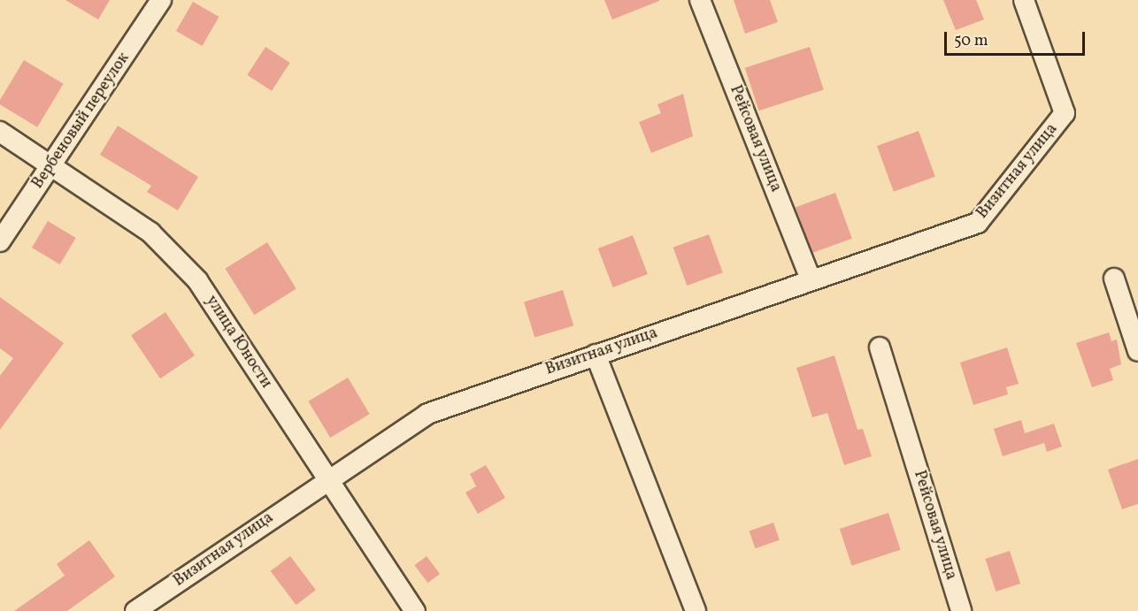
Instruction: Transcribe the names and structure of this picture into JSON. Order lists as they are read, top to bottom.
{
  "streets": {
    "street": [
      "Вербеновый переулок",
      "Рейсовая улица",
      "Визитная улица",
      "улица Юности"
    ]
  },
  "crossings": [
    ["Вербеновый переулок", "улица Юности"],
    ["Рейсовая улица", "Визитная улица"],
    ["Визитная улица", "улица Юности"]
  ],
  "scale_bar": "50 m"
}
